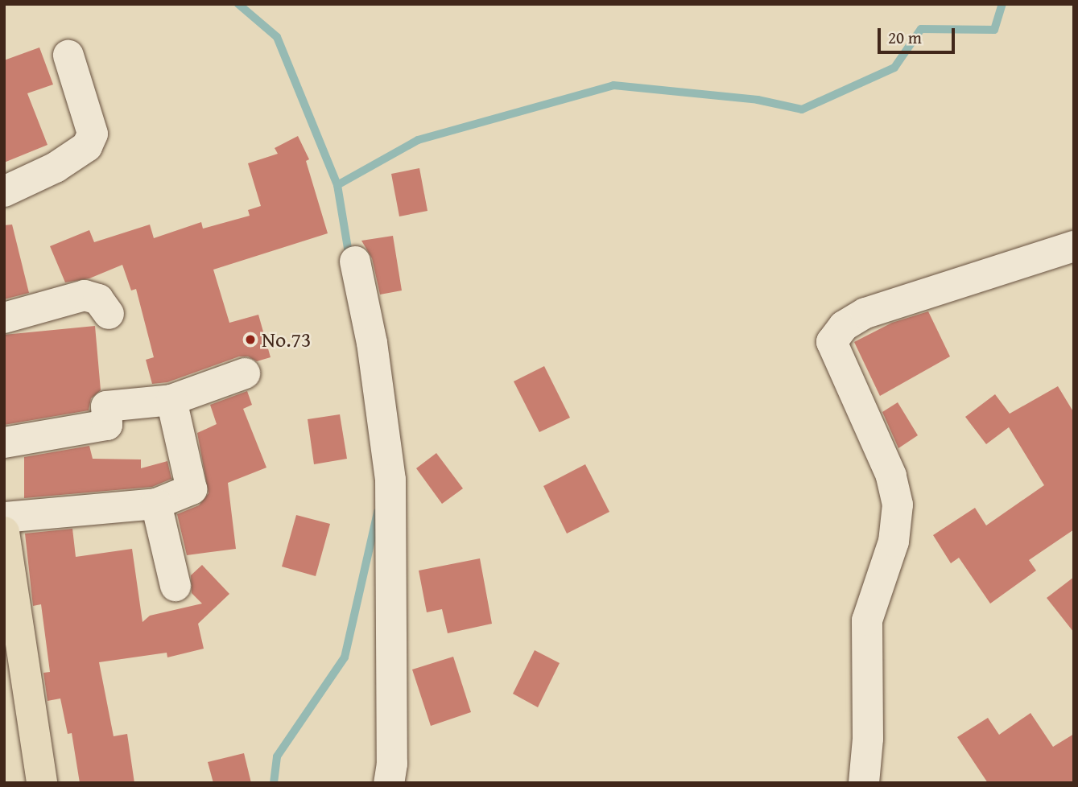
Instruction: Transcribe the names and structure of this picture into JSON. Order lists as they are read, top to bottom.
{
  "places": ["No.73"],
  "scale_bar": "20 m"
}
